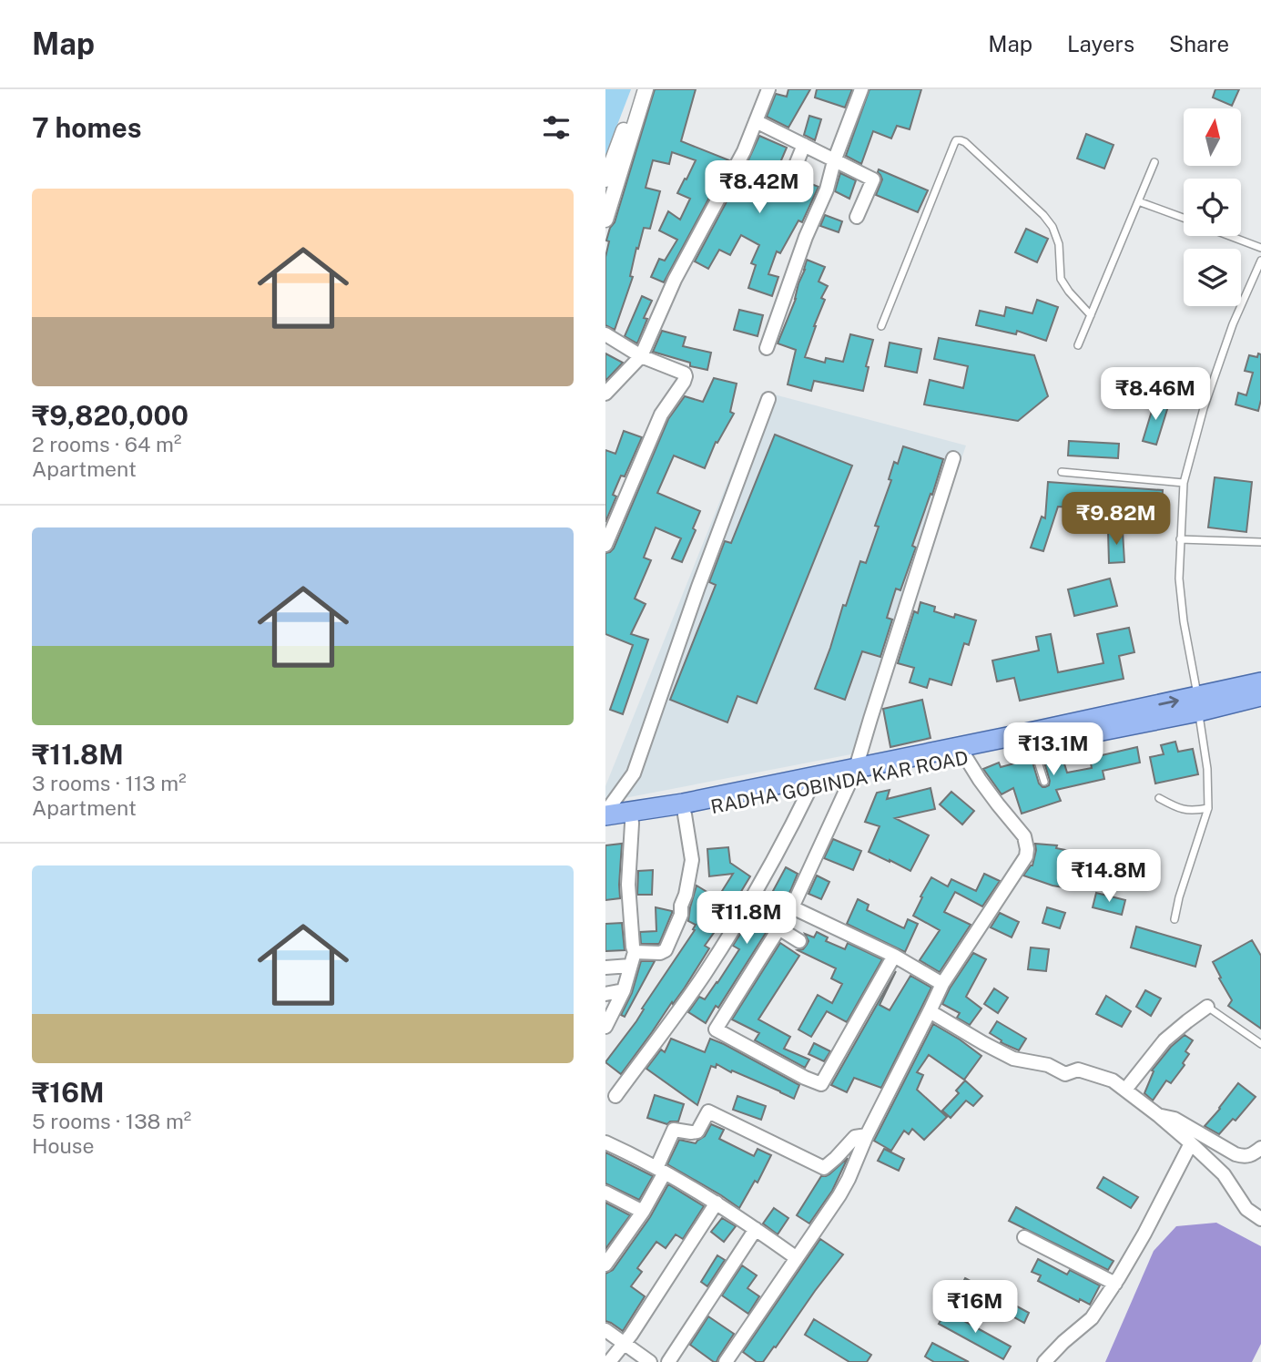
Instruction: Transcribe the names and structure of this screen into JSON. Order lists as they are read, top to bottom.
{
  "streets": {
    "main road": ["RADHA GOBINDA KAR ROAD"]
  },
  "north": "top",
  "page": {
    "header": "Map",
    "nav": ["Map", "Layers", "Share"],
    "heading": "7 homes",
    "price": [
      "₹8.42M",
      "₹8.46M",
      "₹9.82M",
      "₹13.1M",
      "₹14.8M",
      "₹11.8M",
      "₹16M"
    ],
    "list": [
      {
        "name": "₹9,820,000",
        "note": "2 rooms · 64 m² · Apartment"
      },
      {
        "name": "₹11.8M",
        "note": "3 rooms · 113 m² · Apartment"
      },
      {
        "name": "₹16M",
        "note": "5 rooms · 138 m² · House"
      }
    ]
  }
}
